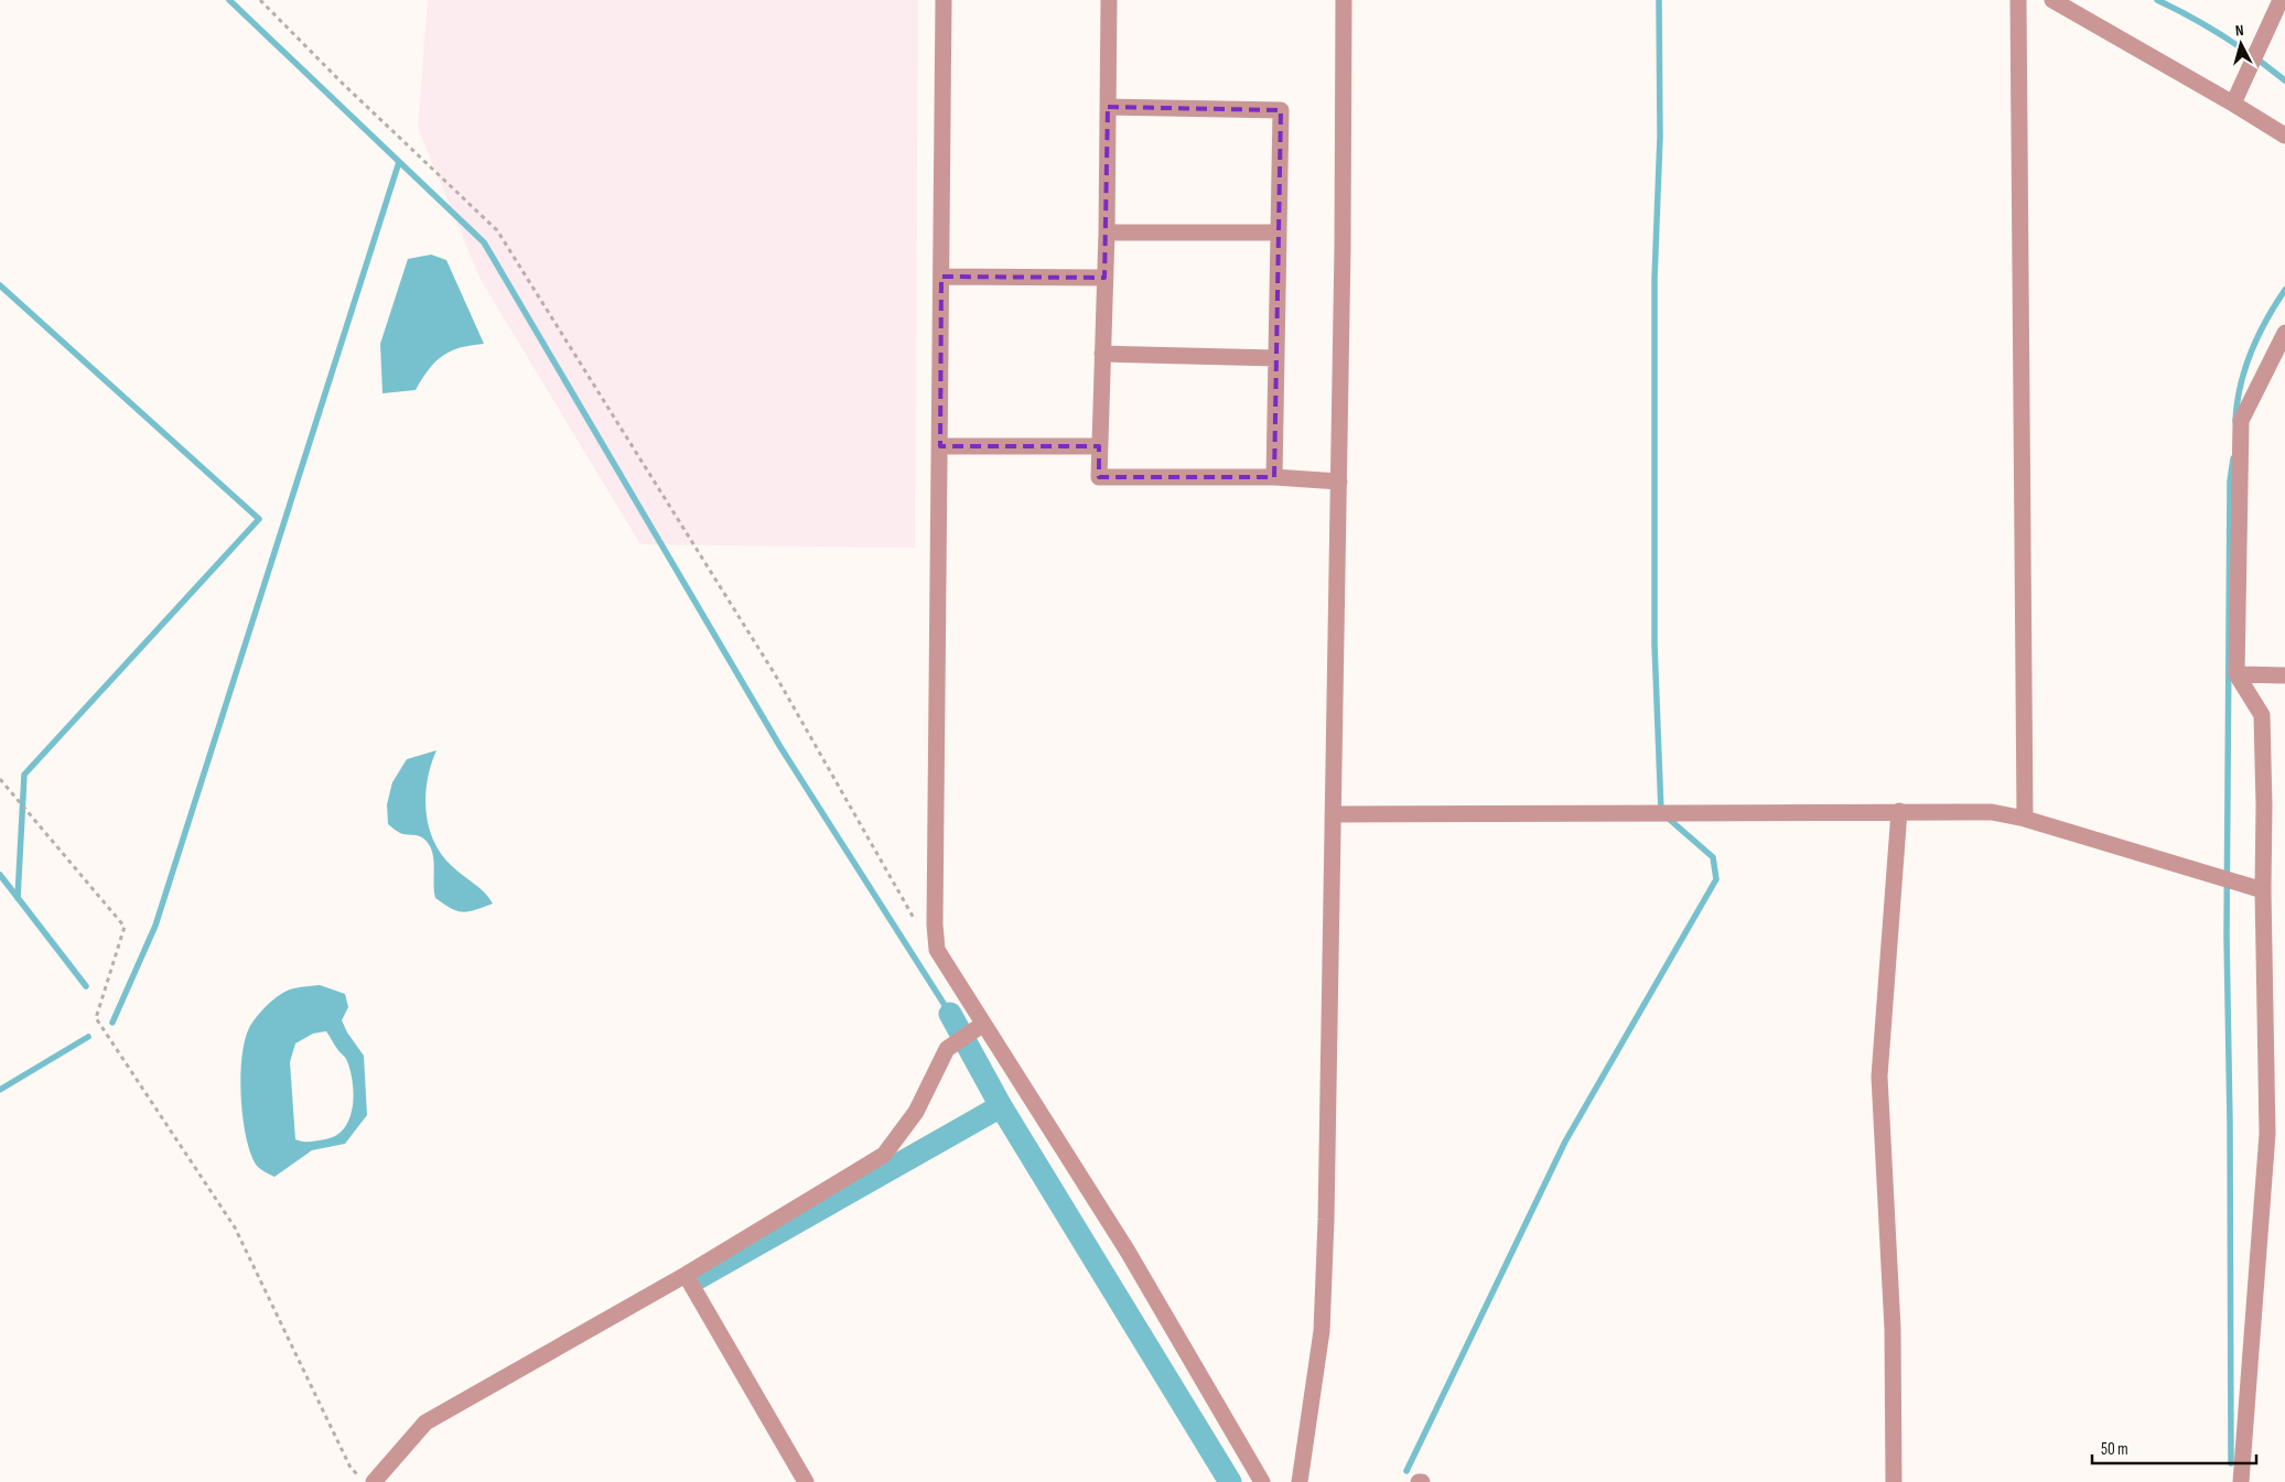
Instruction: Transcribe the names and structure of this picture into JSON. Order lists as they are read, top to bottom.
{
  "scale_bar": "50 m",
  "north": "top"
}
